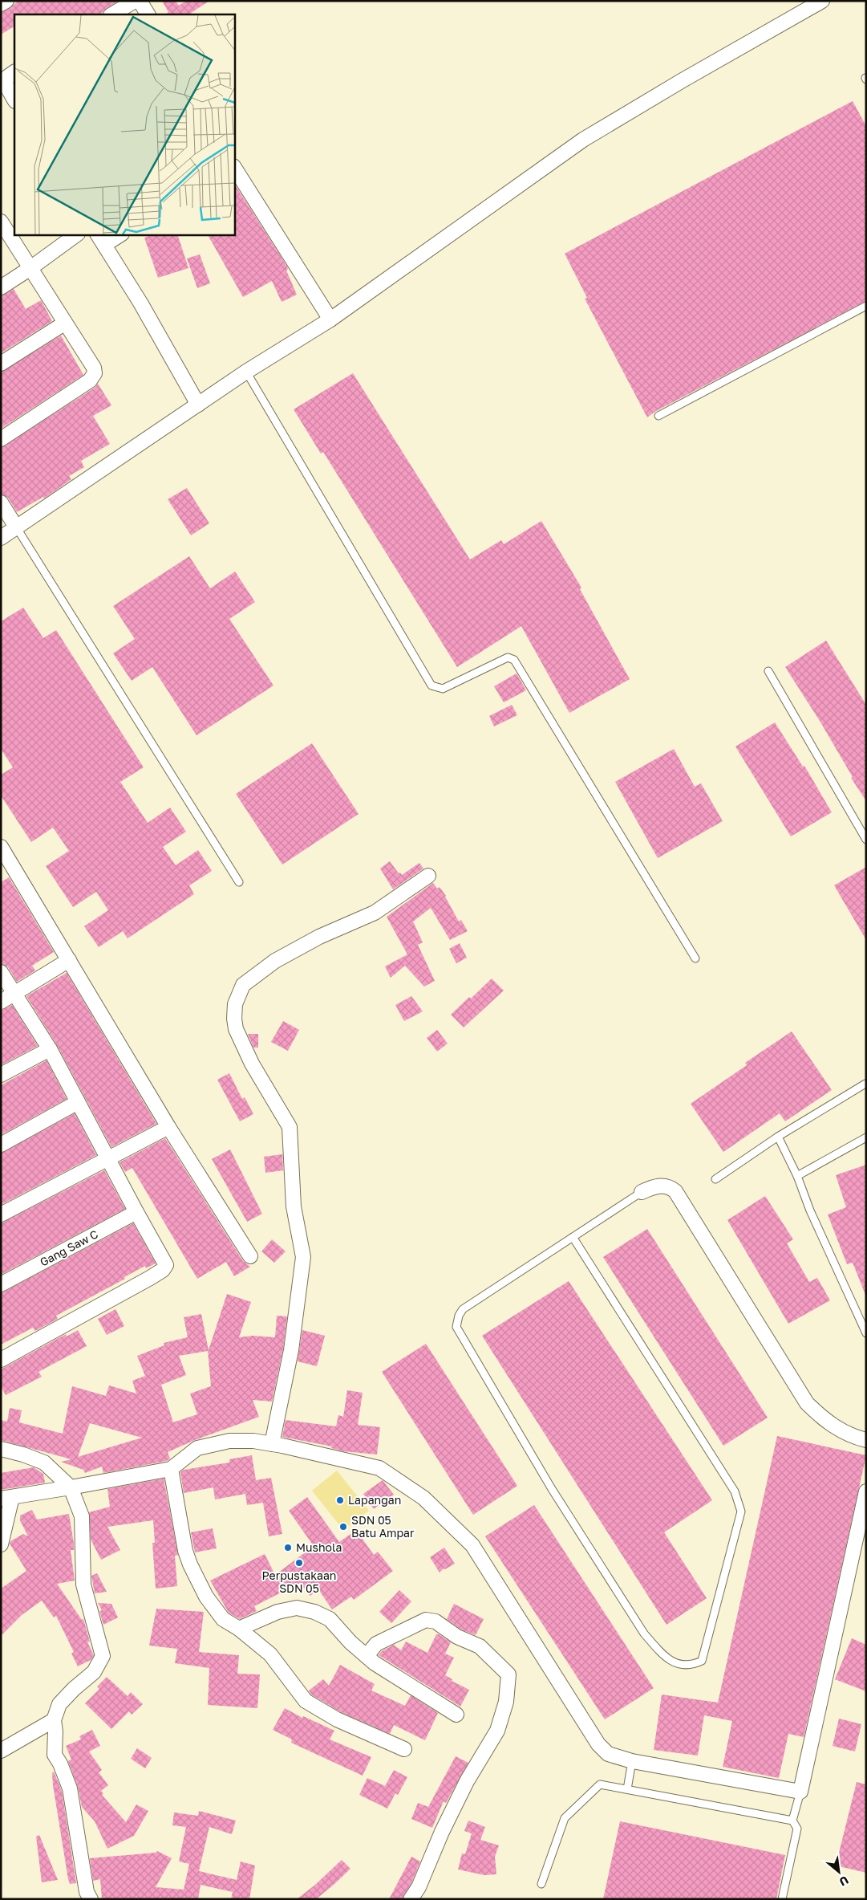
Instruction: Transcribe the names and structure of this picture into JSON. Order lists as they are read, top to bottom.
{
  "streets": {
    "street": ["Gang Saw C"]
  },
  "places": [
    "Lapangan",
    "SDN 05 Batu Ampar",
    "Mushola",
    "Perpustakaan SDN 05"
  ],
  "north": "bottom right"
}
